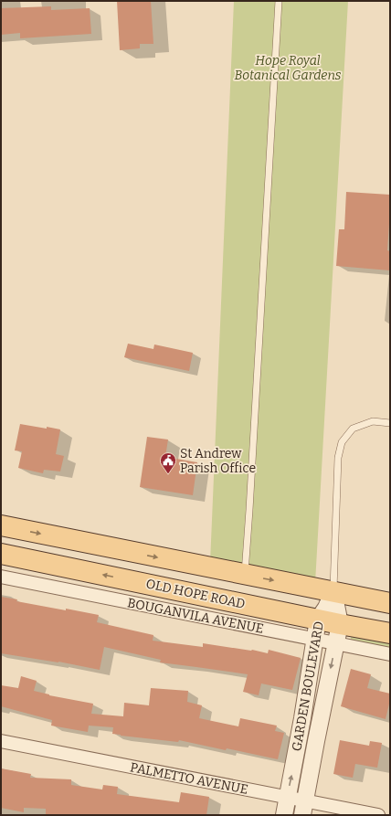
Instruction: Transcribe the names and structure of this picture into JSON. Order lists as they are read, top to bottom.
{
  "streets": {
    "main road": ["OLD HOPE ROAD"],
    "street": ["BOUGANVILA AVENUE", "GARDEN BOULEVARD", "PALMETTO AVENUE"]
  },
  "crossings": [
    ["OLD HOPE ROAD", "GARDEN BOULEVARD"],
    ["BOUGANVILA AVENUE", "GARDEN BOULEVARD"],
    ["GARDEN BOULEVARD", "PALMETTO AVENUE"]
  ],
  "parks": ["Hope Royal Botanical Gardens"],
  "places": {
    "public building": ["St Andrew Parish Office"]
  }
}
